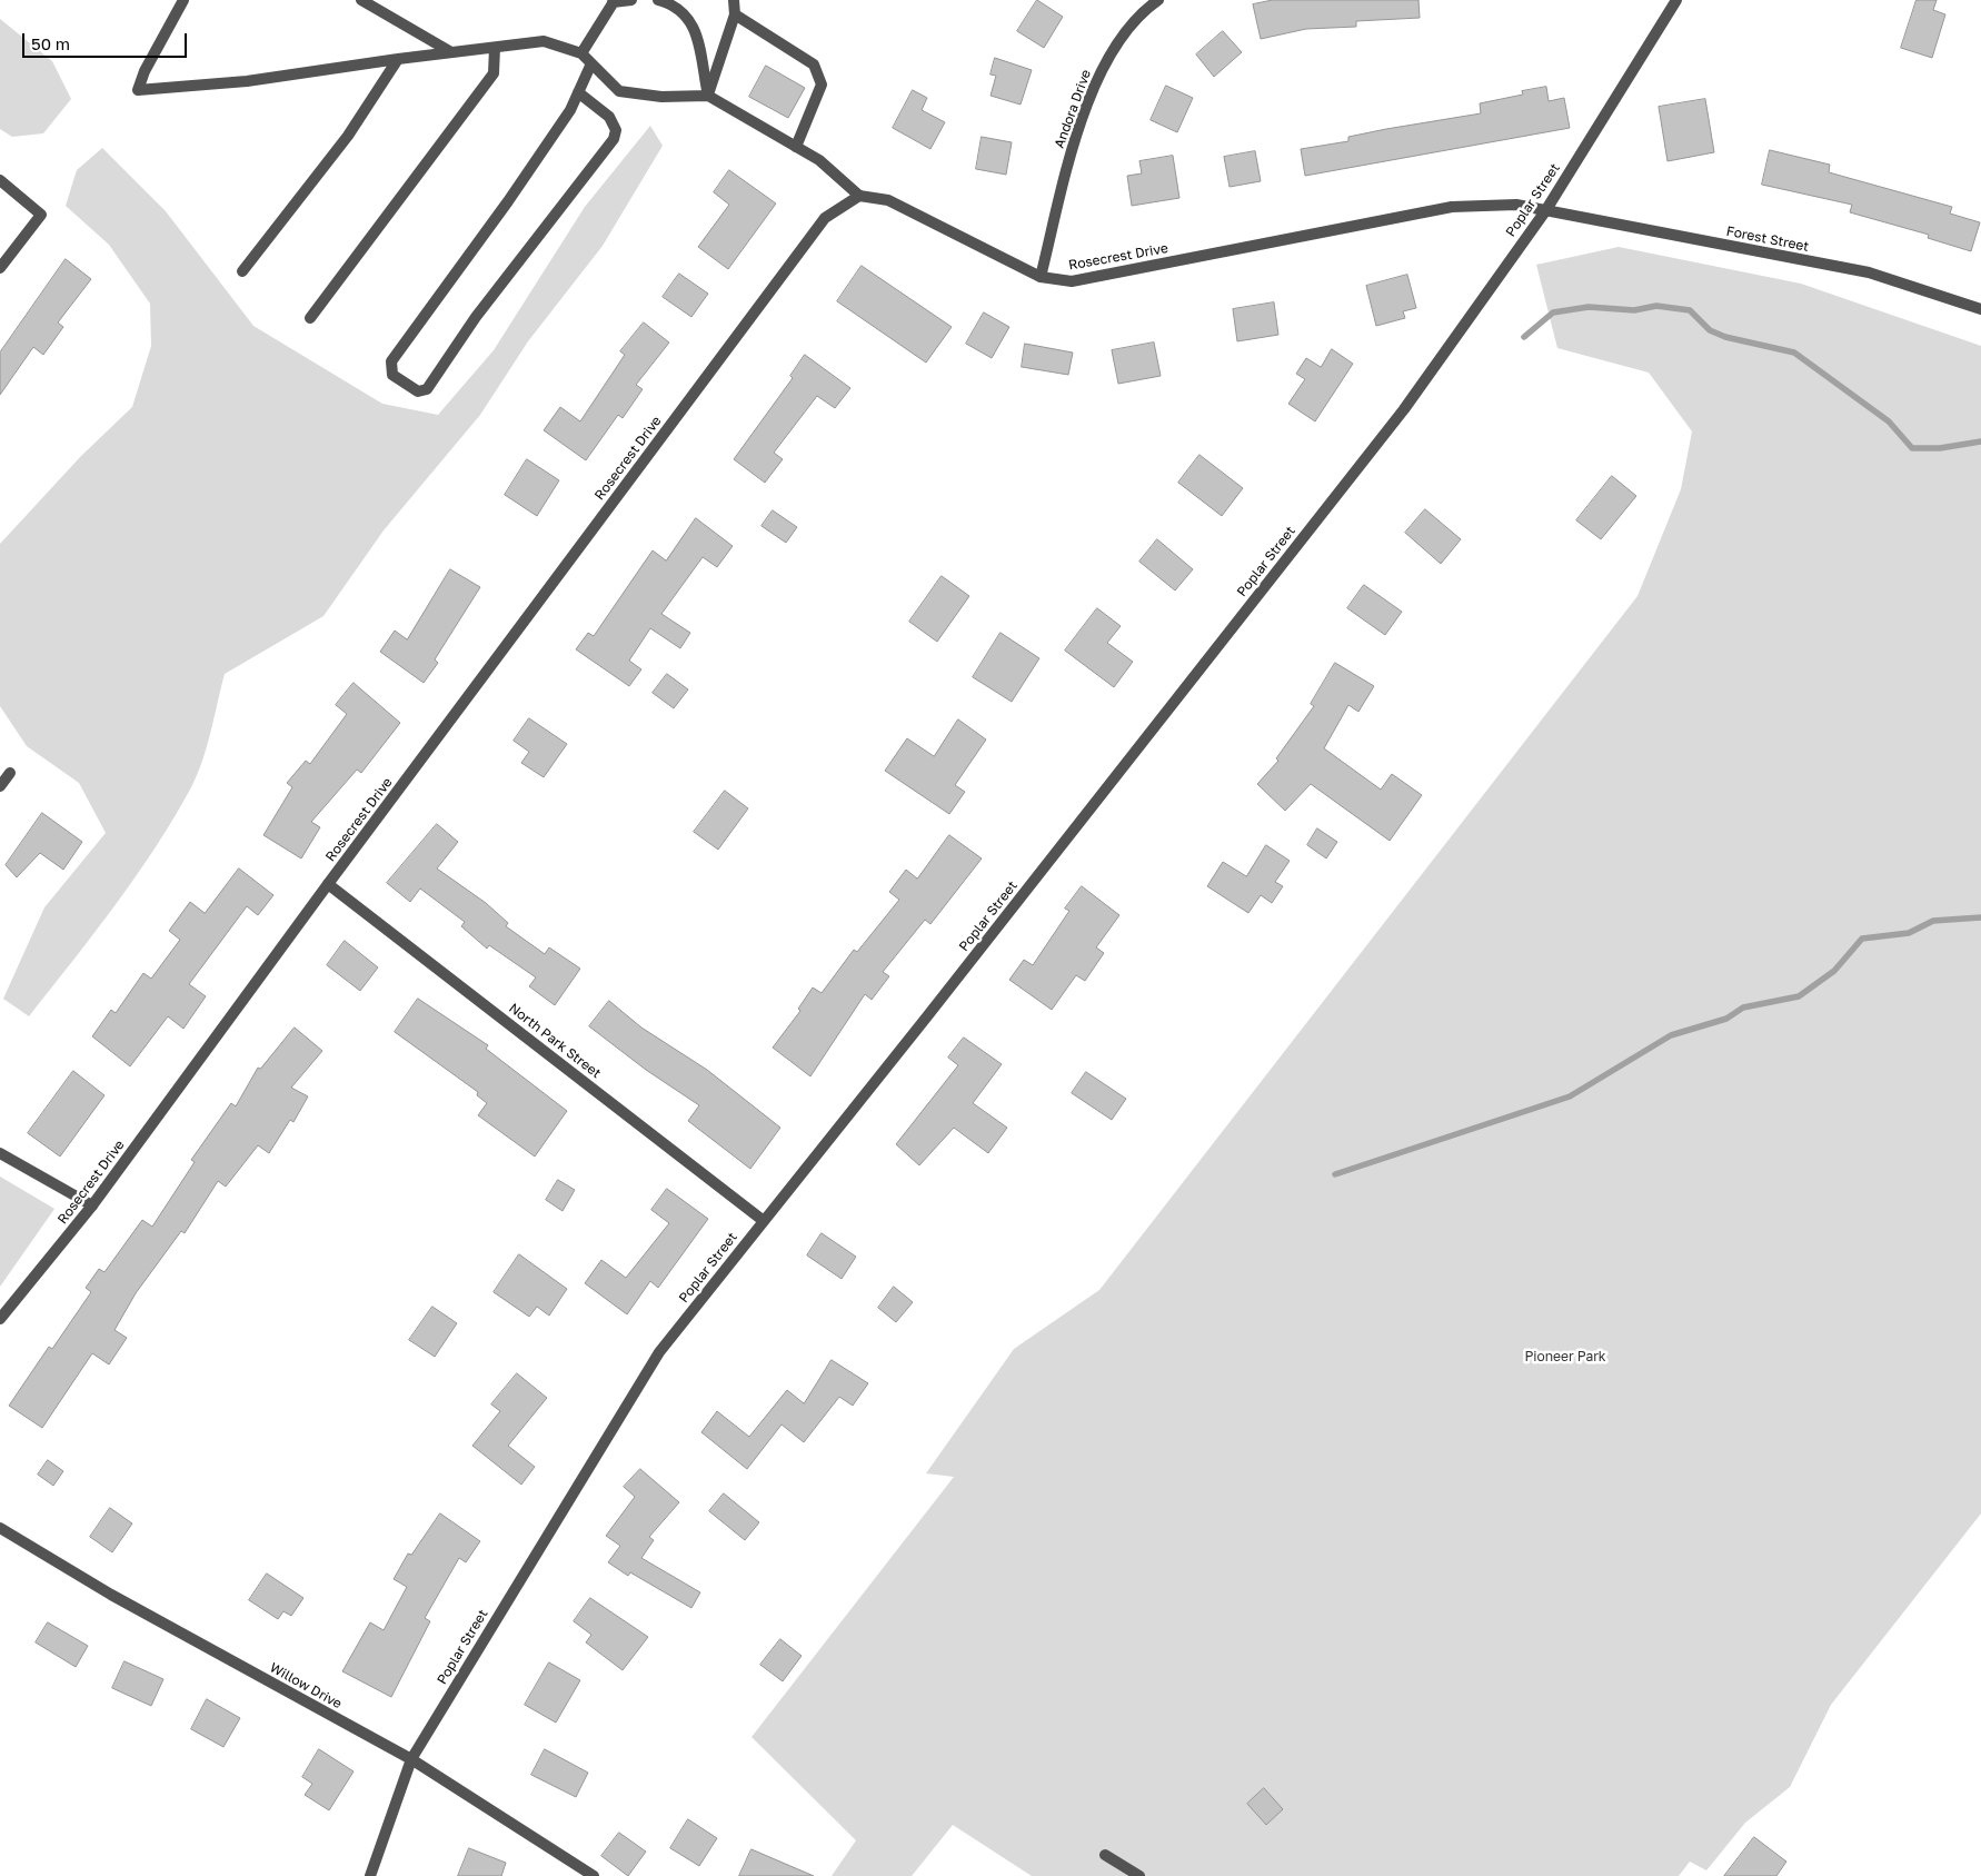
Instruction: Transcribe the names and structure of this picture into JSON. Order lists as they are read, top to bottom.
{
  "streets": {
    "street": [
      "Andora Drive",
      "Poplar Street",
      "Forest Street",
      "Rosecrest Drive",
      "North Park Street",
      "Willow Drive"
    ]
  },
  "crossings": [
    ["Andora Drive", "Rosecrest Drive"],
    ["Poplar Street", "Forest Street"],
    ["Poplar Street", "Rosecrest Drive"],
    ["Poplar Street", "North Park Street"],
    ["Poplar Street", "Willow Drive"],
    ["Forest Street", "Rosecrest Drive"],
    ["Rosecrest Drive", "North Park Street"]
  ],
  "parks": ["Pioneer Park"],
  "scale_bar": "50 m"
}
